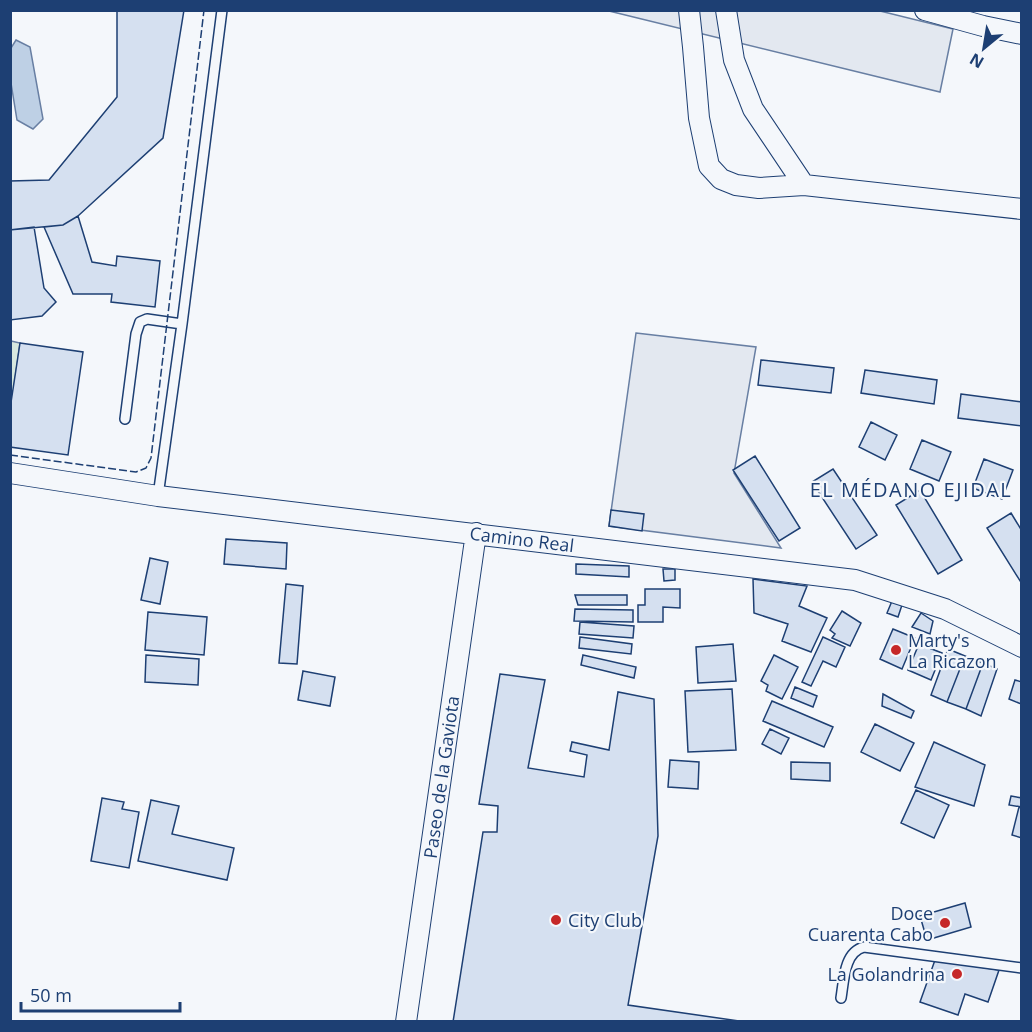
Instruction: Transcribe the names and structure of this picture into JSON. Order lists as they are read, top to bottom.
{
  "streets": {
    "street": ["Camino Real", "Paseo de la Gaviota"]
  },
  "crossings": [
    ["Camino Real", "Paseo de la Gaviota"]
  ],
  "districts": ["EL MÉDANO EJIDAL"],
  "places": [
    "Marty's La Ricazon",
    "City Club",
    "Doce Cuarenta Cabo",
    "La Golandrina"
  ],
  "scale_bar": "50 m",
  "north": "bottom left"
}
